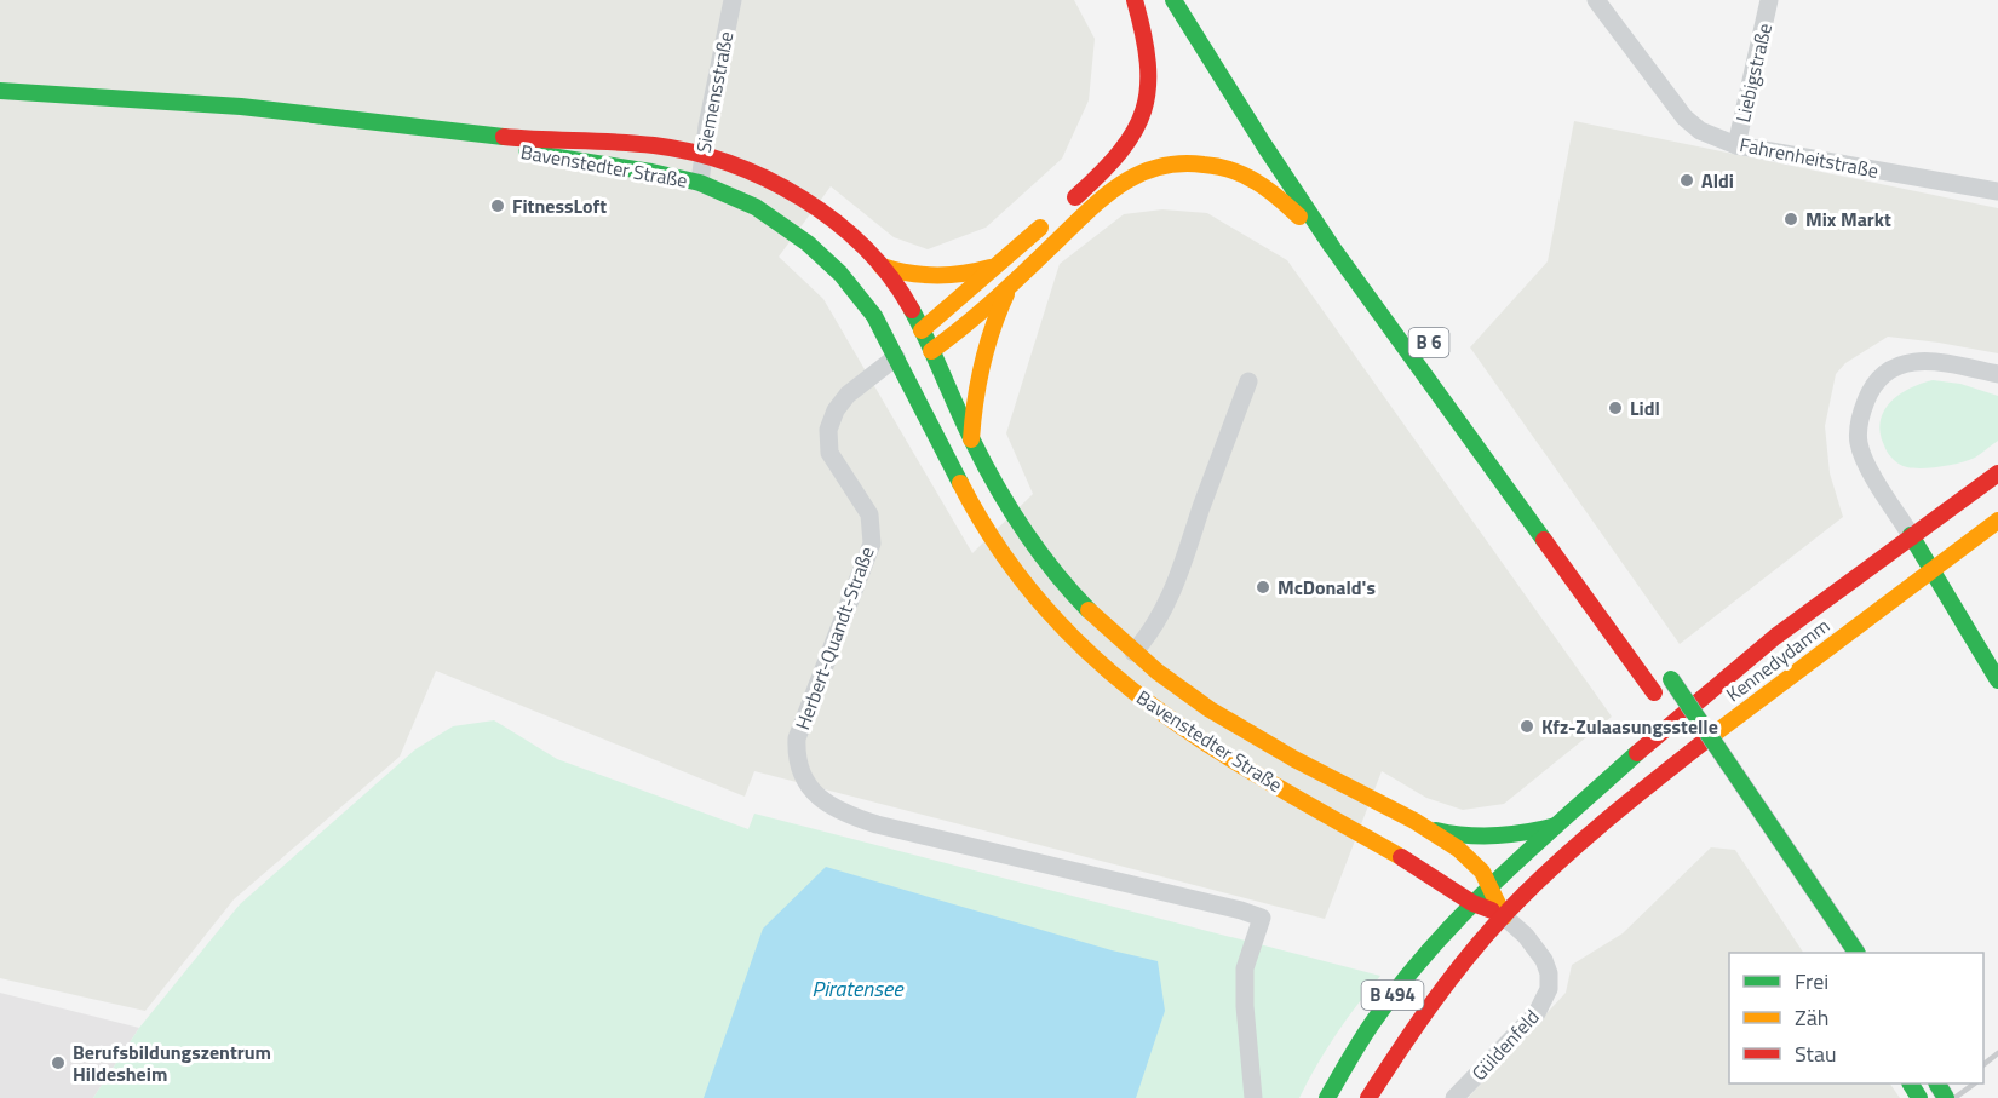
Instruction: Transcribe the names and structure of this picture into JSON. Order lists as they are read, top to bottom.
{
  "streets": {
    "main road": [
      "Bavenstedter Straße",
      "B 6",
      "Kennedydamm",
      "B 494"
    ],
    "street": [
      "Liebigstraße",
      "Siemensstraße",
      "Fahrenheitstraße",
      "Herbert-Quandt-Straße",
      "Güldenfeld"
    ]
  },
  "crossings": [
    ["Liebigstraße", "Fahrenheitstraße"],
    ["Siemensstraße", "Bavenstedter Straße"],
    ["Bavenstedter Straße", "Herbert-Quandt-Straße"],
    ["Bavenstedter Straße", "Kennedydamm"],
    ["Bavenstedter Straße", "B 494"],
    ["Bavenstedter Straße", "Güldenfeld"],
    ["Kennedydamm", "B 494"],
    ["Kennedydamm", "Güldenfeld"]
  ],
  "water": ["Piratensee"],
  "places": [
    "Aldi",
    "FitnessLoft",
    "Mix Markt",
    "Lidl",
    "McDonald's",
    "Kfz-Zulaasungsstelle",
    "Berufsbildungszentrum Hildesheim"
  ],
  "legend": ["Frei", "Zäh", "Stau"]
}
